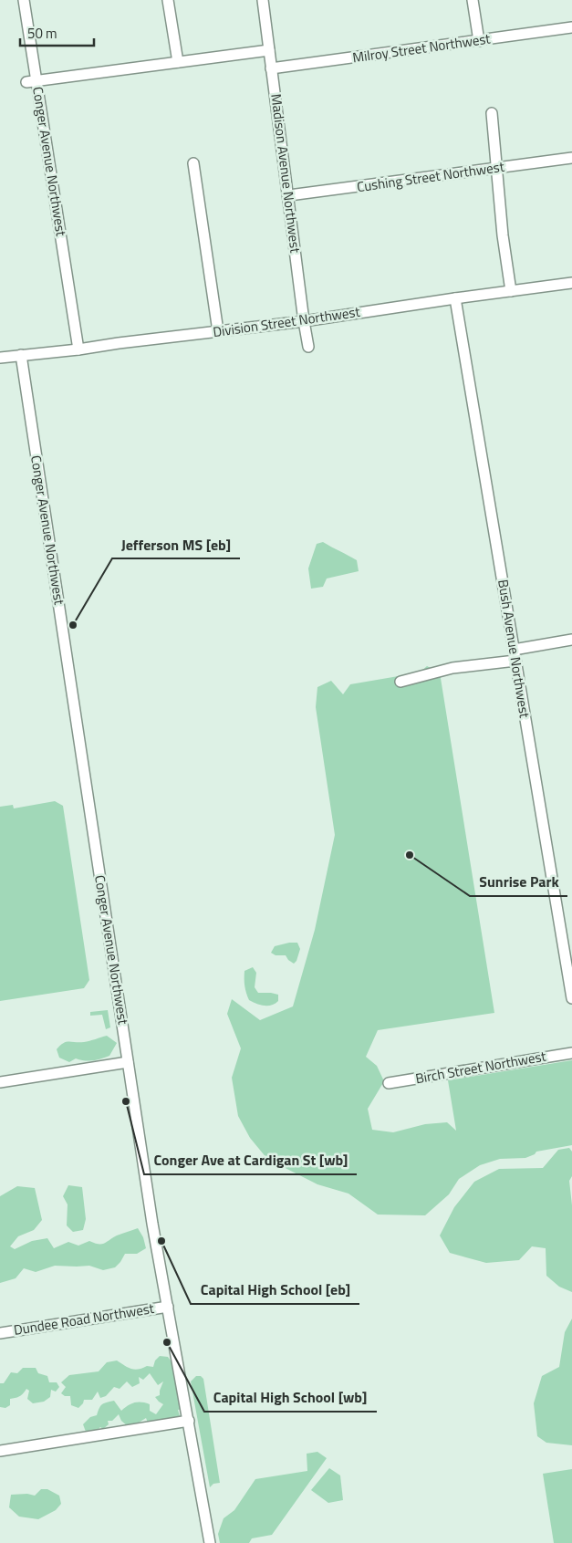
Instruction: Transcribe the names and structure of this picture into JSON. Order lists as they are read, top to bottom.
{
  "streets": {
    "street": [
      "Milroy Street Northwest",
      "Conger Avenue Northwest",
      "Madison Avenue Northwest",
      "Cushing Street Northwest",
      "Division Street Northwest",
      "Bush Avenue Northwest",
      "Birch Street Northwest",
      "Dundee Road Northwest"
    ]
  },
  "crossings": [
    ["Milroy Street Northwest", "Madison Avenue Northwest"],
    ["Conger Avenue Northwest", "Division Street Northwest"],
    ["Conger Avenue Northwest", "Dundee Road Northwest"],
    ["Madison Avenue Northwest", "Cushing Street Northwest"],
    ["Madison Avenue Northwest", "Division Street Northwest"],
    ["Division Street Northwest", "Bush Avenue Northwest"]
  ],
  "places": [
    "Jefferson MS [eb]",
    "Sunrise Park",
    "Conger Ave at Cardigan St [wb]",
    "Capital High School [eb]",
    "Capital High School [wb]"
  ],
  "scale_bar": "50 m"
}
